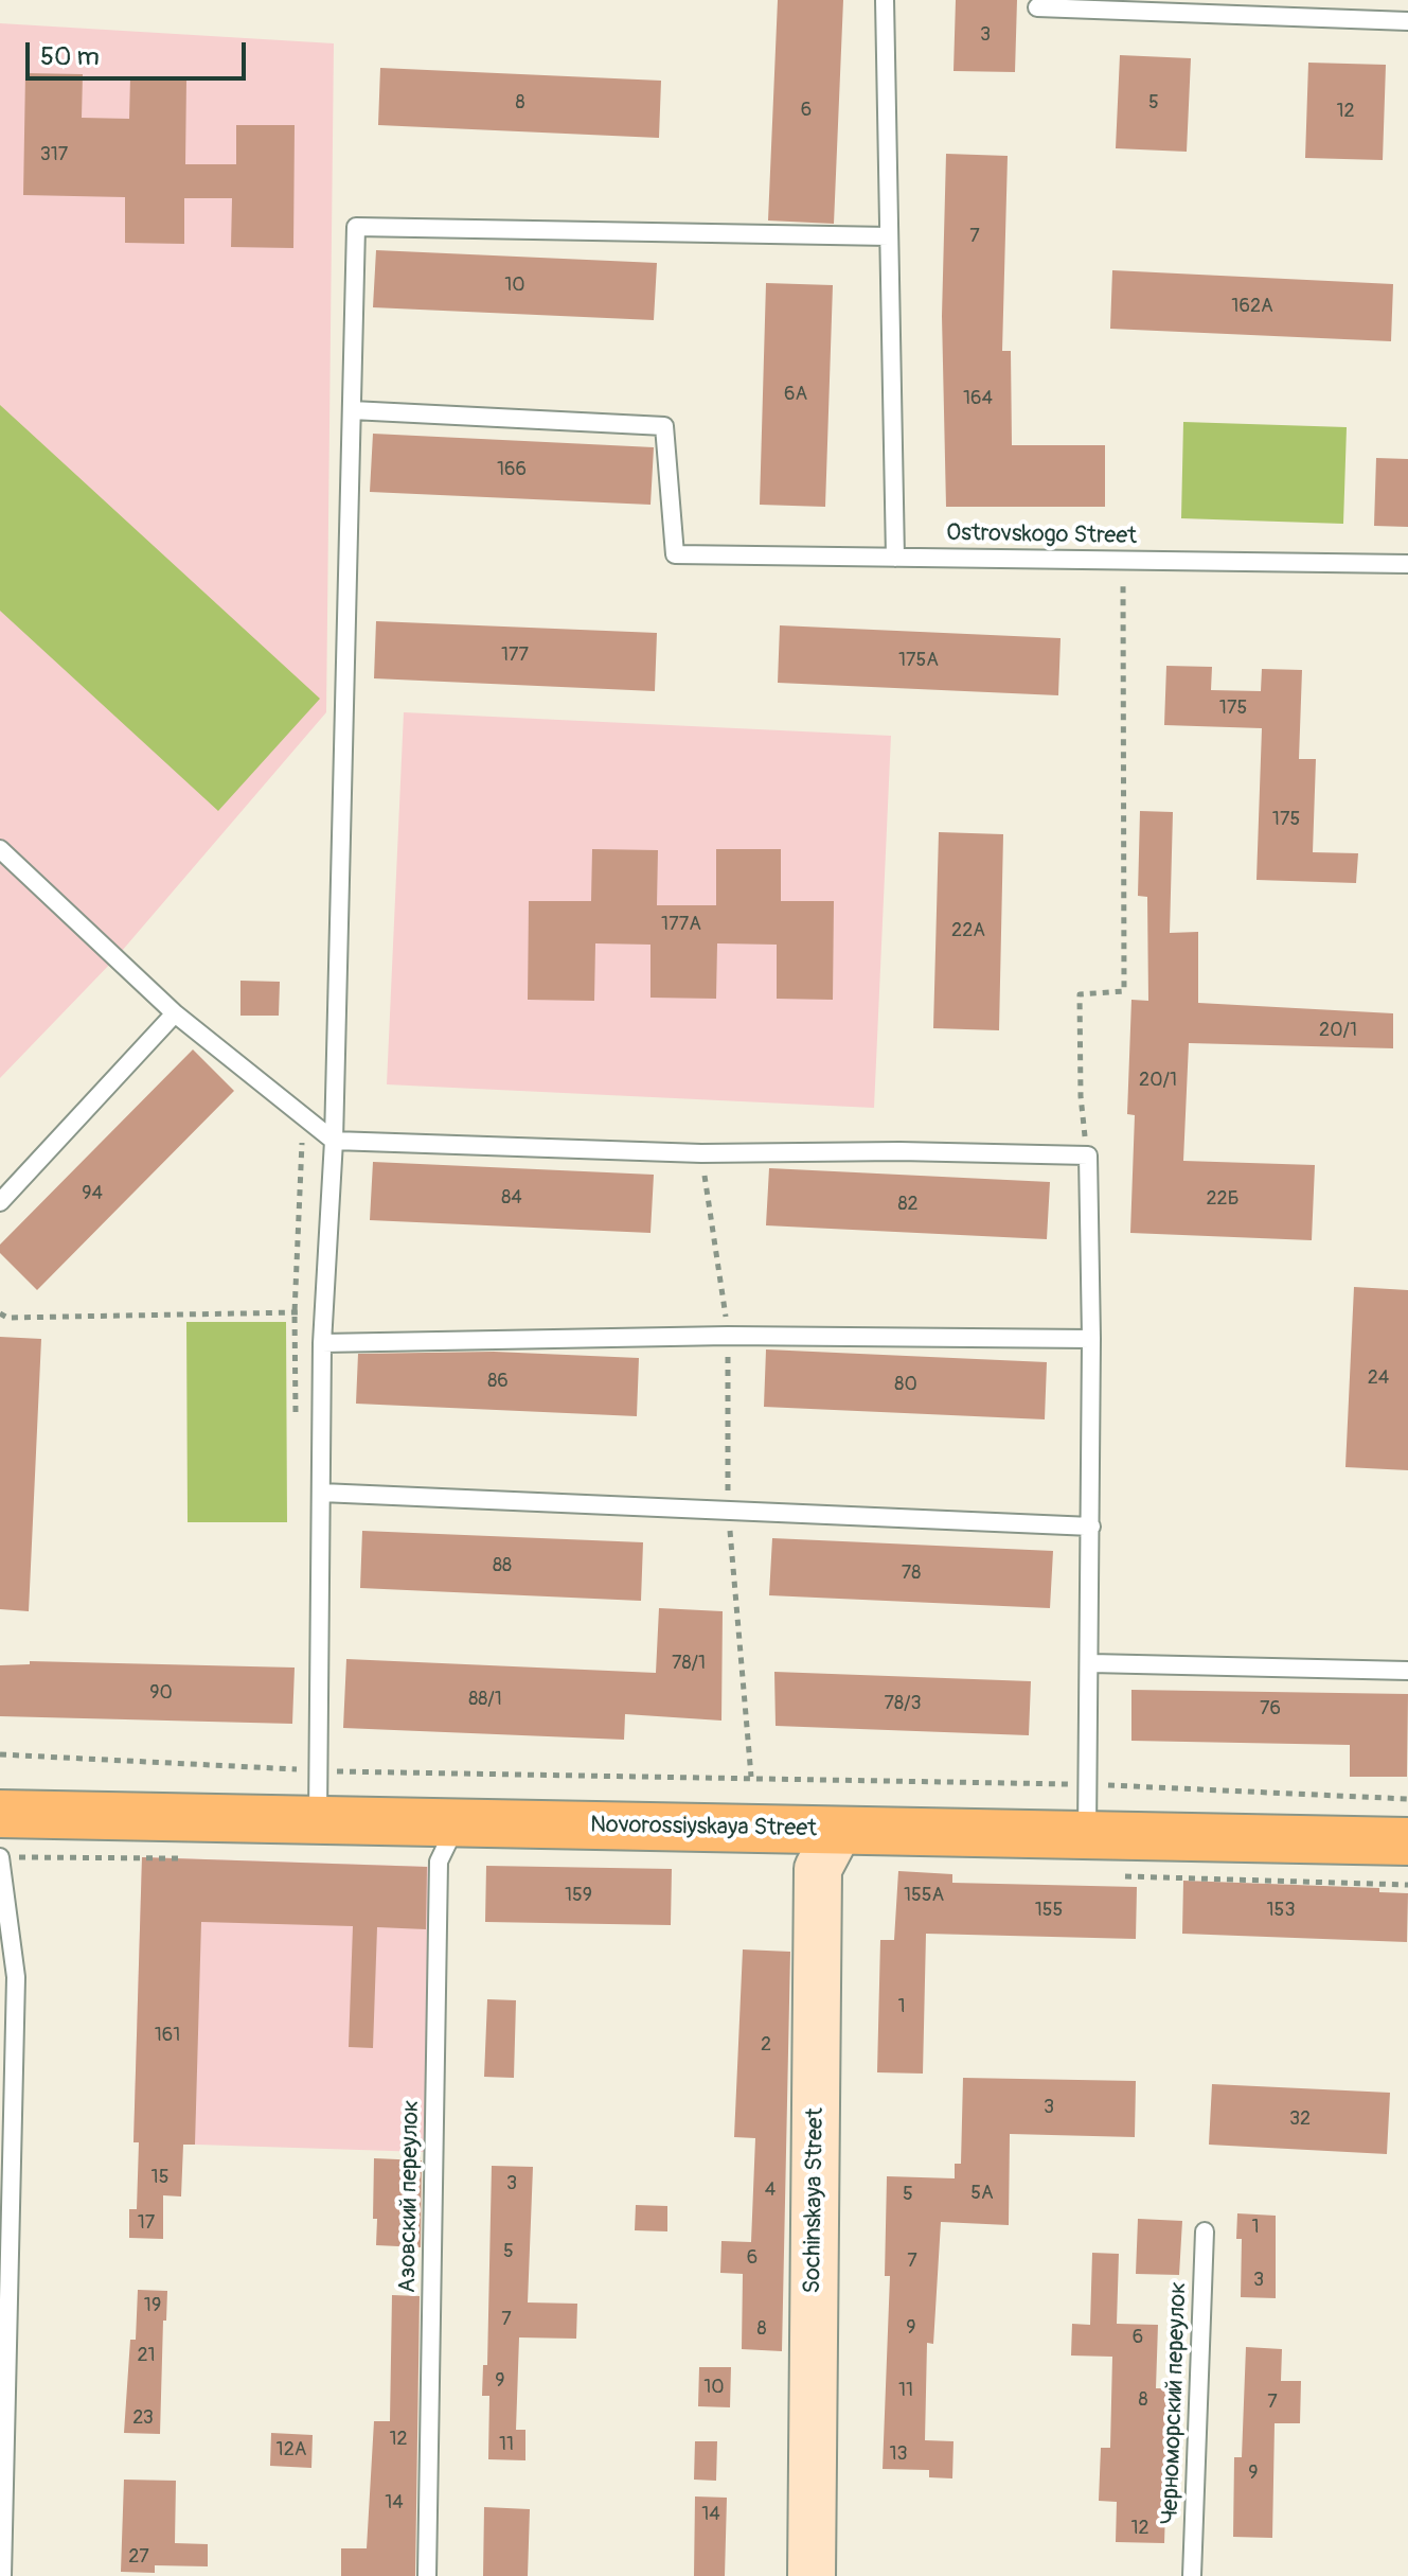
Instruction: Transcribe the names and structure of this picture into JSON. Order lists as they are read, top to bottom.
{
  "streets": {
    "main road": ["Novorossiyskaya Street", "Sochinskaya Street"],
    "lane": ["Ostrovskogo Street", "Азовский переулок", "Черноморский переулок"]
  },
  "crossings": [
    ["Novorossiyskaya Street", "Азовский переулок"],
    ["Novorossiyskaya Street", "Sochinskaya Street"]
  ],
  "house_numbers": [
    "3",
    "8",
    "5",
    "6",
    "12",
    "317",
    "7",
    "10",
    "162А",
    "6А",
    "164",
    "166",
    "177",
    "175А",
    "175",
    "175",
    "177А",
    "22А",
    "20/1",
    "20/1",
    "94",
    "84",
    "22Б",
    "82",
    "24",
    "86",
    "80",
    "88",
    "78",
    "78/1",
    "90",
    "88/1",
    "78/3",
    "76",
    "159",
    "155А",
    "155",
    "153",
    "1",
    "161",
    "2",
    "3",
    "32",
    "15",
    "3",
    "4",
    "5А",
    "5",
    "17",
    "1",
    "5",
    "6",
    "7",
    "3",
    "19",
    "7",
    "9",
    "8",
    "6",
    "21",
    "9",
    "10",
    "11",
    "8",
    "7",
    "23",
    "12",
    "11",
    "12А",
    "13",
    "9",
    "14",
    "14",
    "12",
    "27"
  ],
  "scale_bar": "50 m"
}
